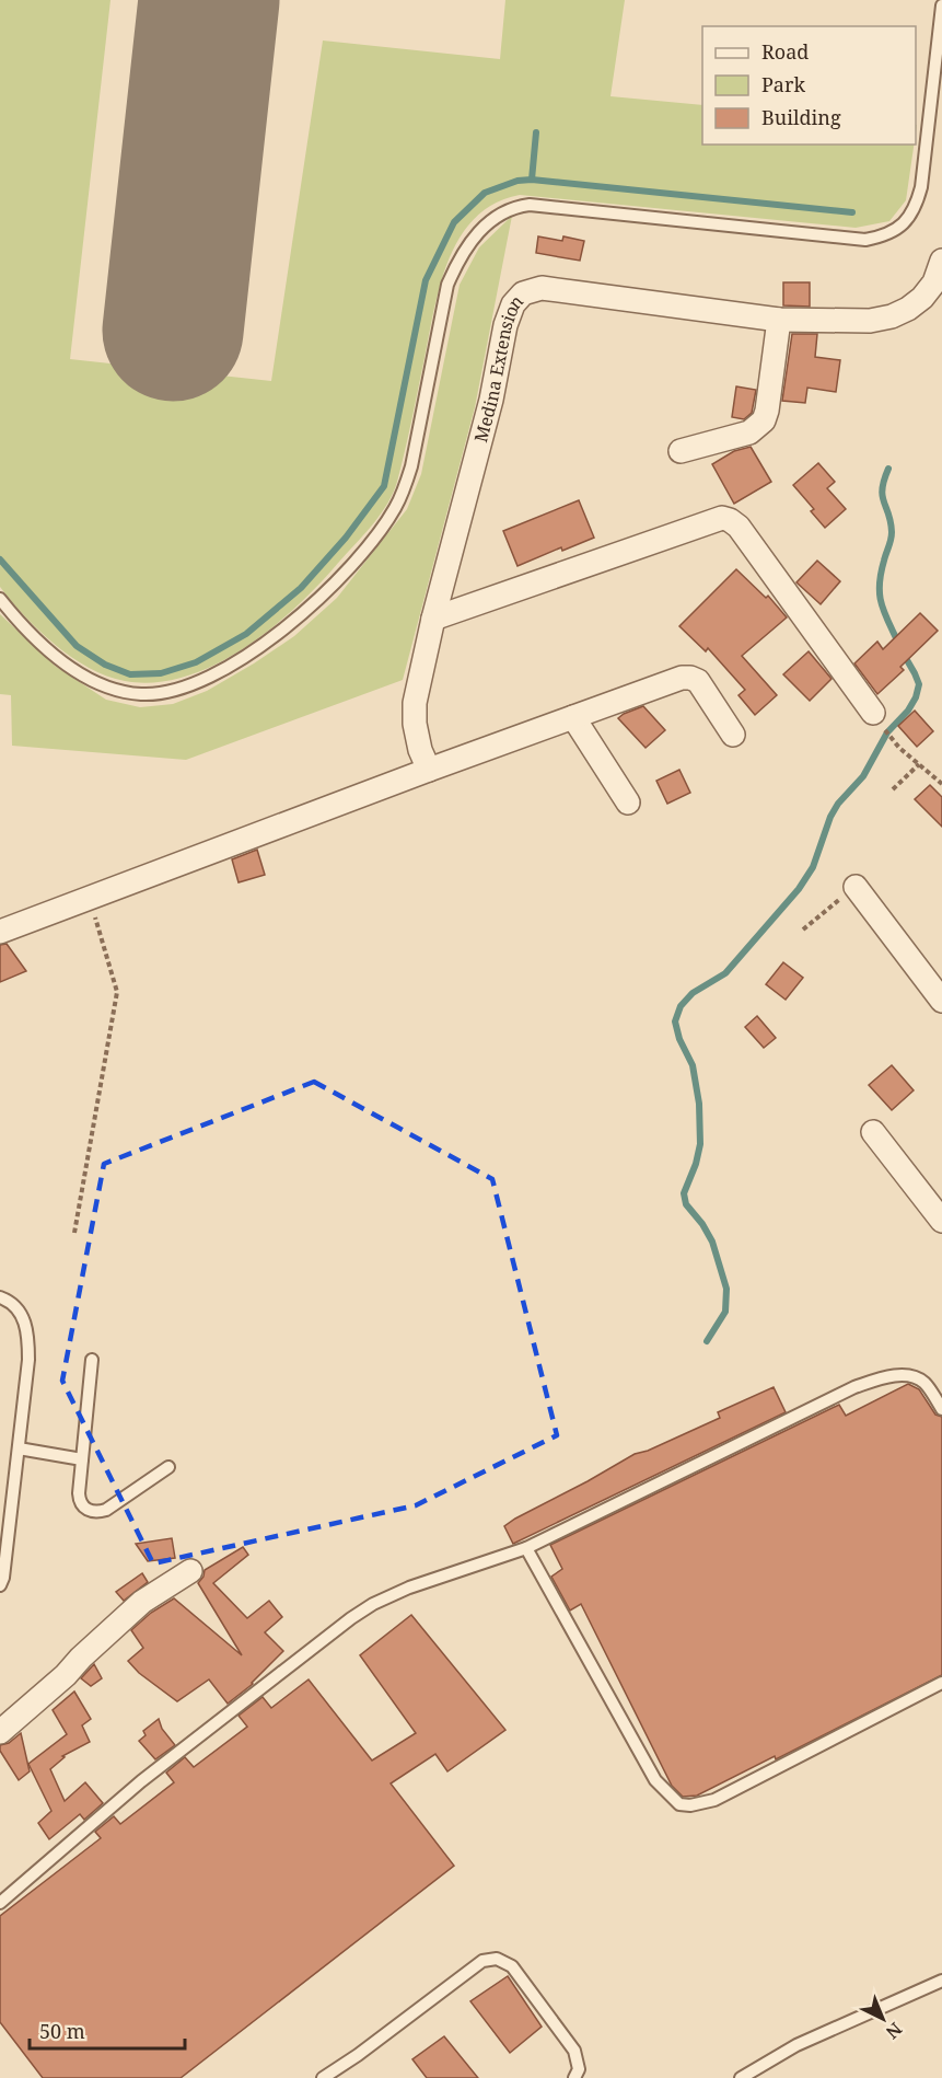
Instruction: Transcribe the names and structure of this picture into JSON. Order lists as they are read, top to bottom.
{
  "streets": {
    "street": ["Medina Extension"]
  },
  "legend": ["Road", "Park", "Building"],
  "scale_bar": "50 m",
  "north": "bottom right"
}
